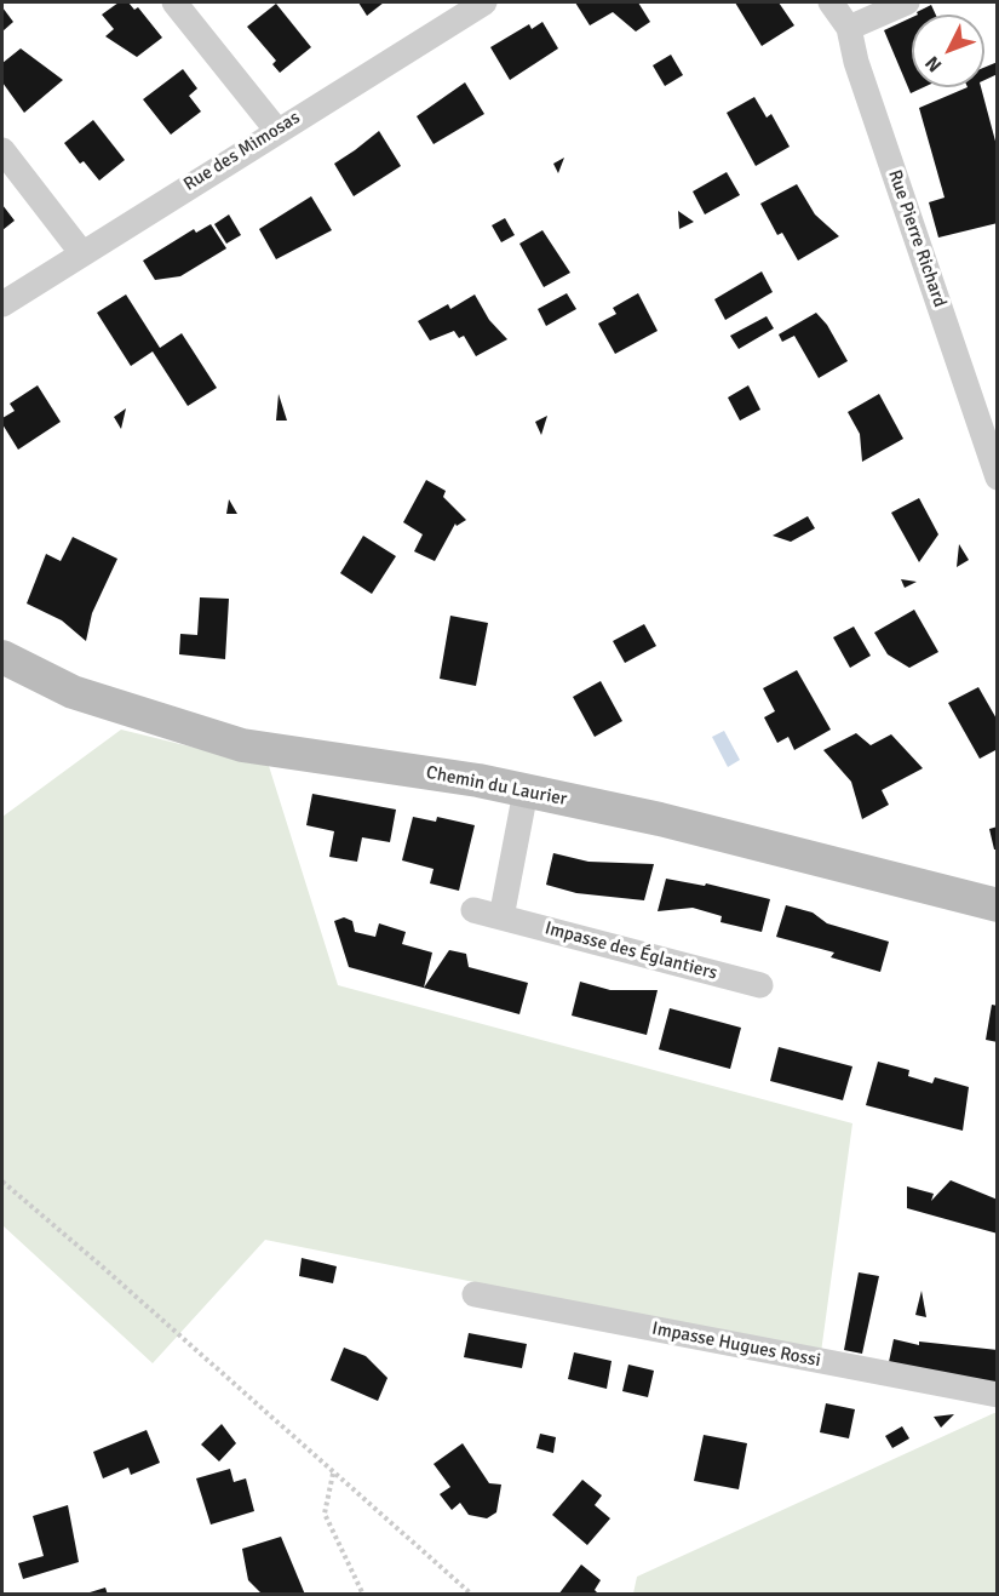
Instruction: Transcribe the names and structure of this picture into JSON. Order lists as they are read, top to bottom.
{
  "streets": {
    "street": [
      "Rue des Mimosas",
      "Rue Pierre Richard",
      "Chemin du Laurier",
      "Impasse des Églantiers",
      "Impasse Hugues Rossi"
    ]
  },
  "north": "bottom left"
}
